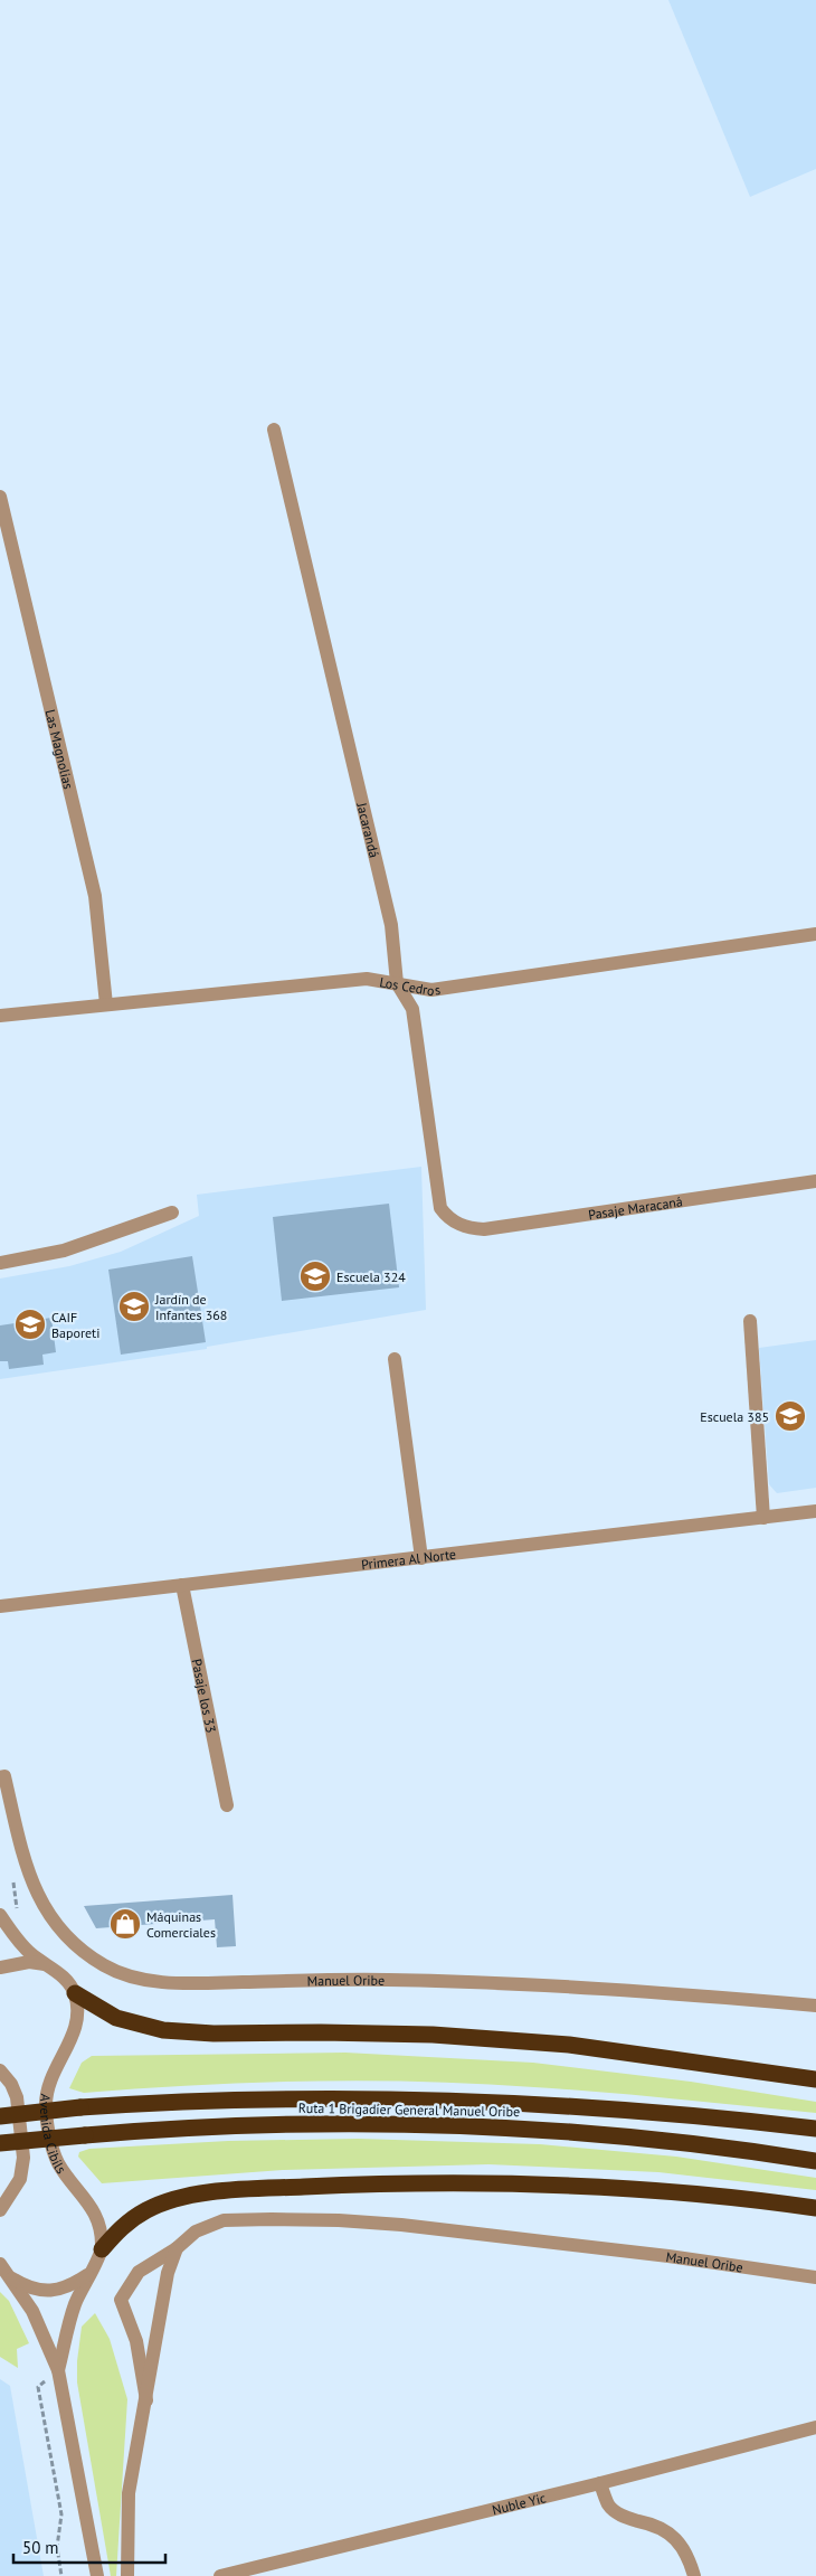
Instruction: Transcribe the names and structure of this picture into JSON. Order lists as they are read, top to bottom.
{
  "streets": {
    "highway": ["Ruta 1 Brigadier General Manuel Oribe"],
    "street": [
      "Las Magnolias",
      "Jacarandá",
      "Los Cedros",
      "Pasaje Maracaná",
      "Primera Al Norte",
      "Pasaje los 33",
      "Manuel Oribe",
      "Avenida Cibils",
      "Nuble Yic"
    ]
  },
  "crossings": [
    ["Las Magnolias", "Los Cedros"],
    ["Jacarandá", "Los Cedros"],
    ["Jacarandá", "Pasaje Maracaná"],
    ["Primera Al Norte", "Pasaje los 33"]
  ],
  "places": {
    "school or university": [
      "Escuela 324",
      "Jardín de Infantes 368",
      "CAIF Baporeti",
      "Escuela 385"
    ],
    "shop": ["Máquinas Comerciales"]
  },
  "scale_bar": "50 m"
}
